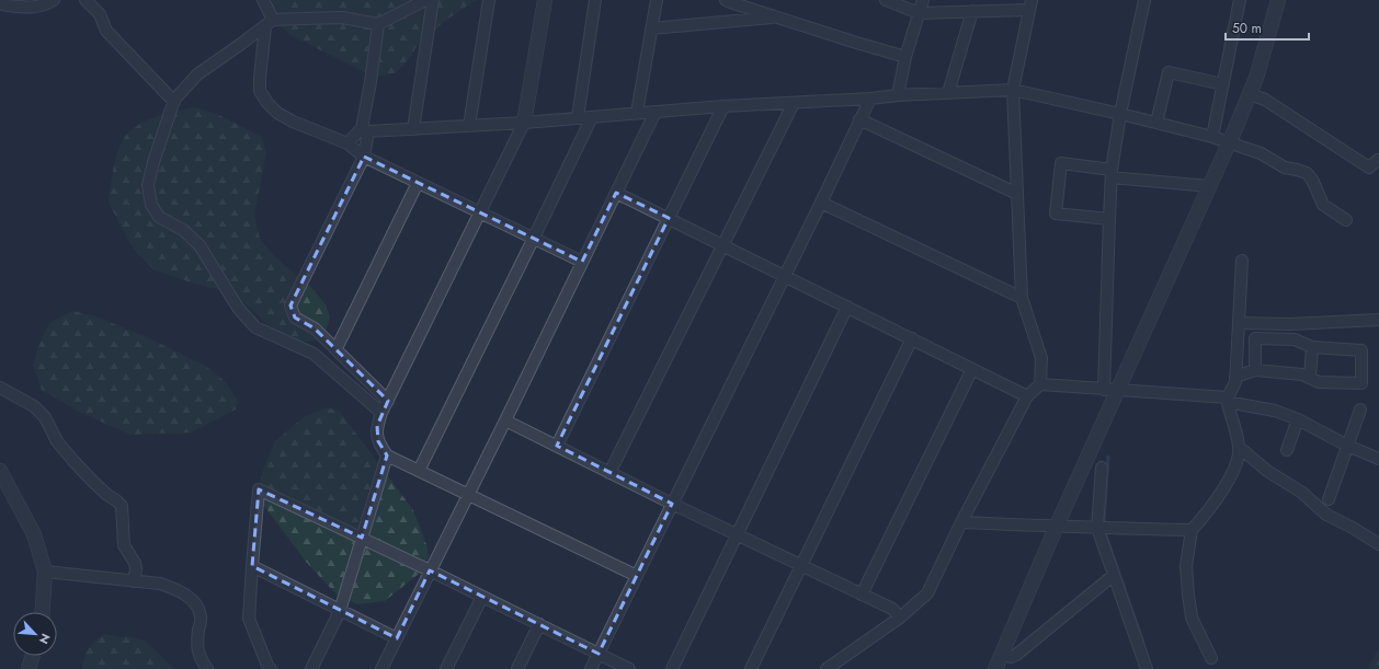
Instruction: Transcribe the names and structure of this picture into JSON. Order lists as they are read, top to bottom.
{
  "scale_bar": "50 m",
  "north": "bottom right"
}
